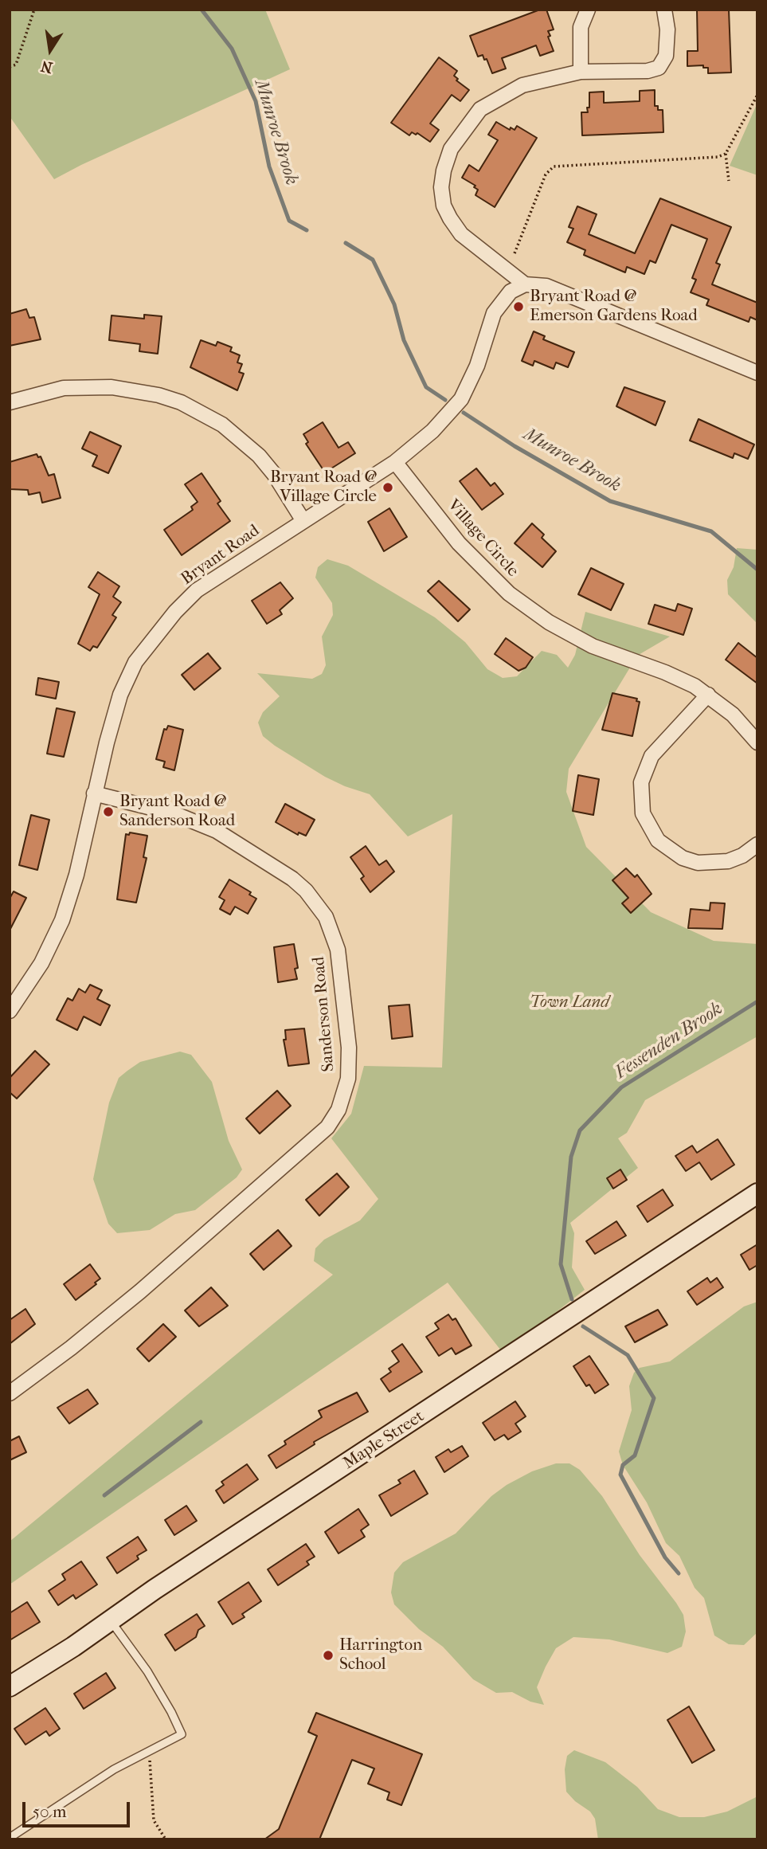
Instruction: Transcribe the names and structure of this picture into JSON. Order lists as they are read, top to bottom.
{
  "streets": {
    "main road": ["Maple Street"],
    "street": ["Village Circle", "Bryant Road", "Sanderson Road"]
  },
  "crossings": [
    ["Village Circle", "Bryant Road"],
    ["Bryant Road", "Sanderson Road"]
  ],
  "water": ["Munroe Brook", "Fessenden Brook"],
  "parks": ["Town Land"],
  "places": [
    "Bryant Road @ Emerson Gardens Road",
    "Bryant Road @ Village Circle",
    "Bryant Road @ Sanderson Road",
    "Harrington School"
  ],
  "scale_bar": "50 m",
  "north": "bottom"
}
